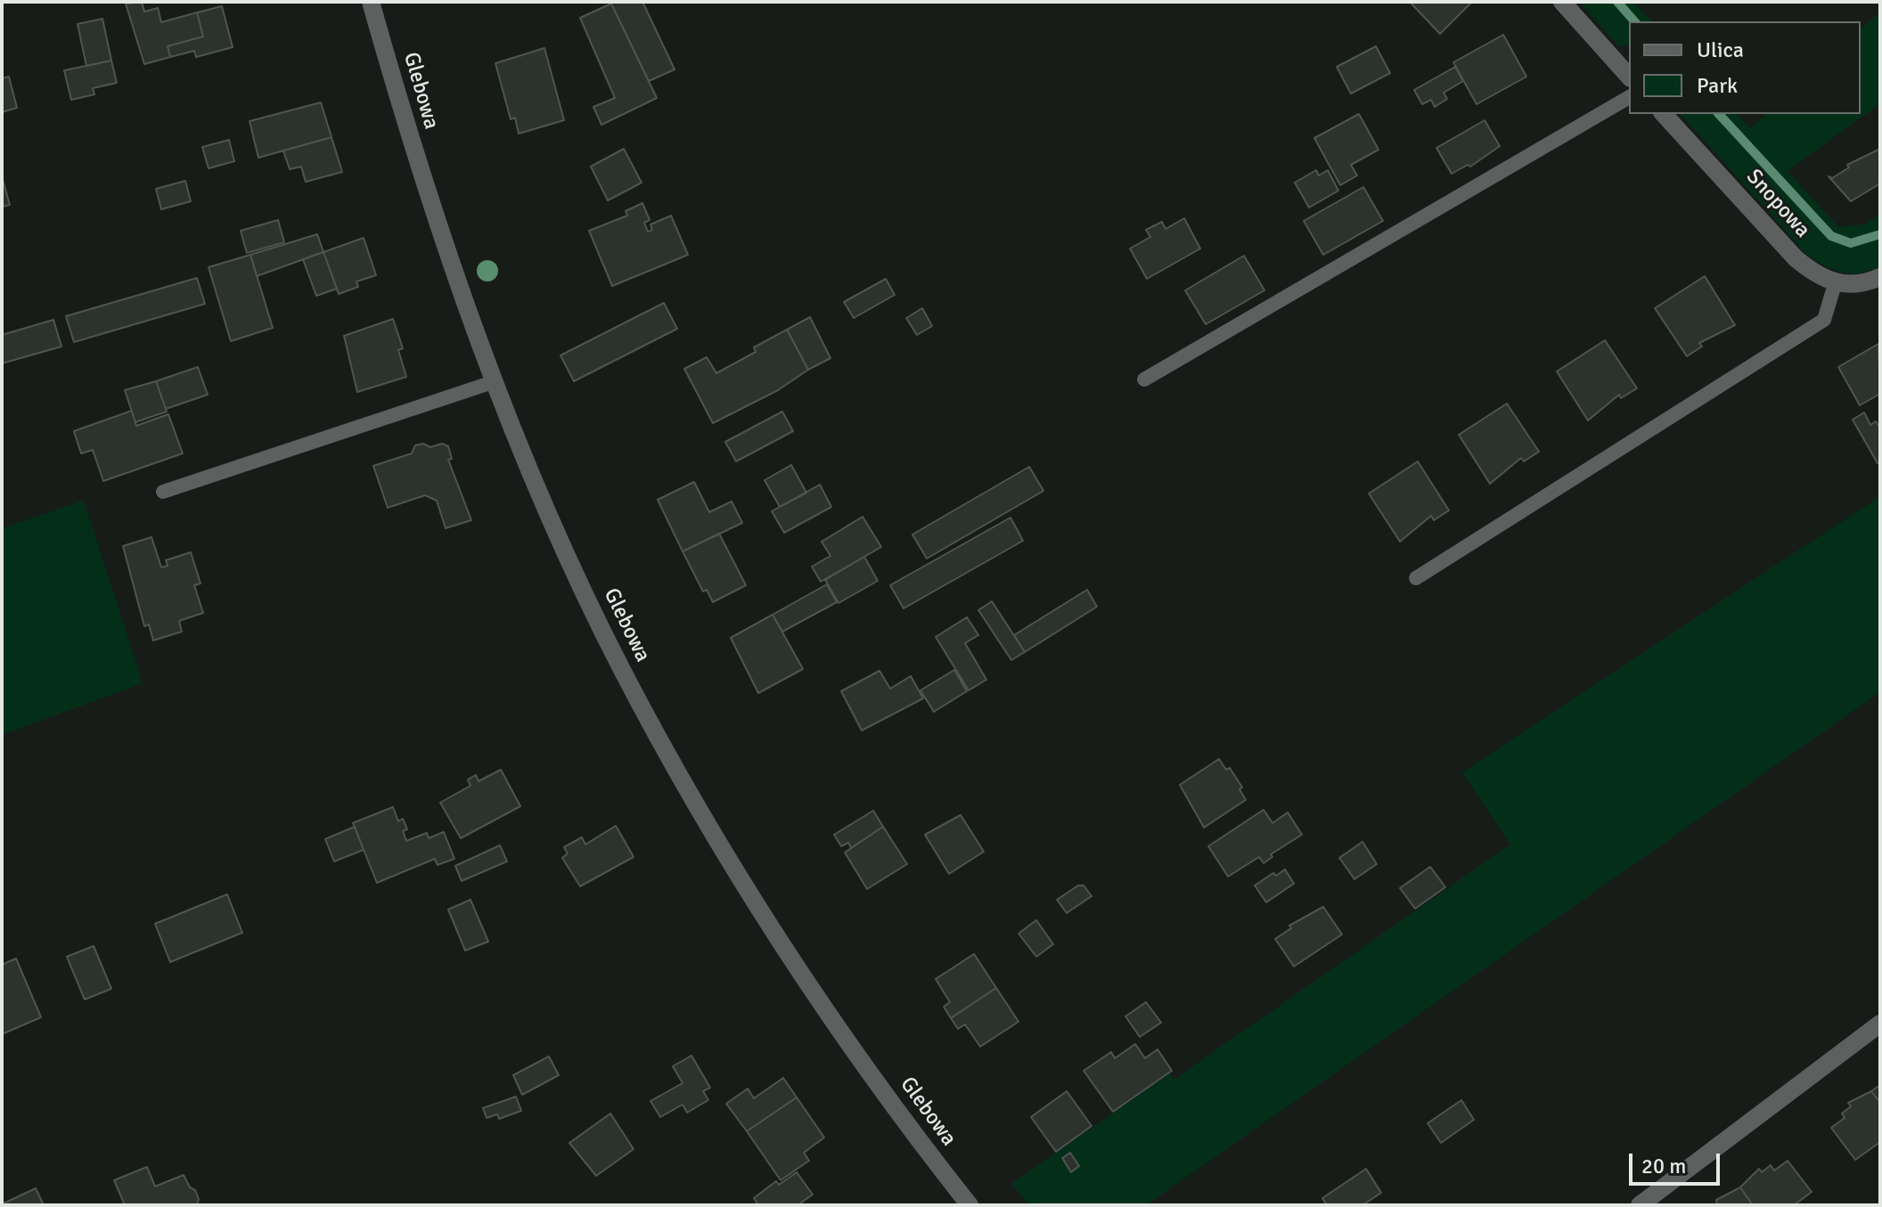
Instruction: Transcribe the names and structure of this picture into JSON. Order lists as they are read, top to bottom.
{
  "streets": {
    "street": ["Glebowa", "Snopowa"]
  },
  "legend": ["Ulica", "Park"],
  "scale_bar": "20 m"
}
